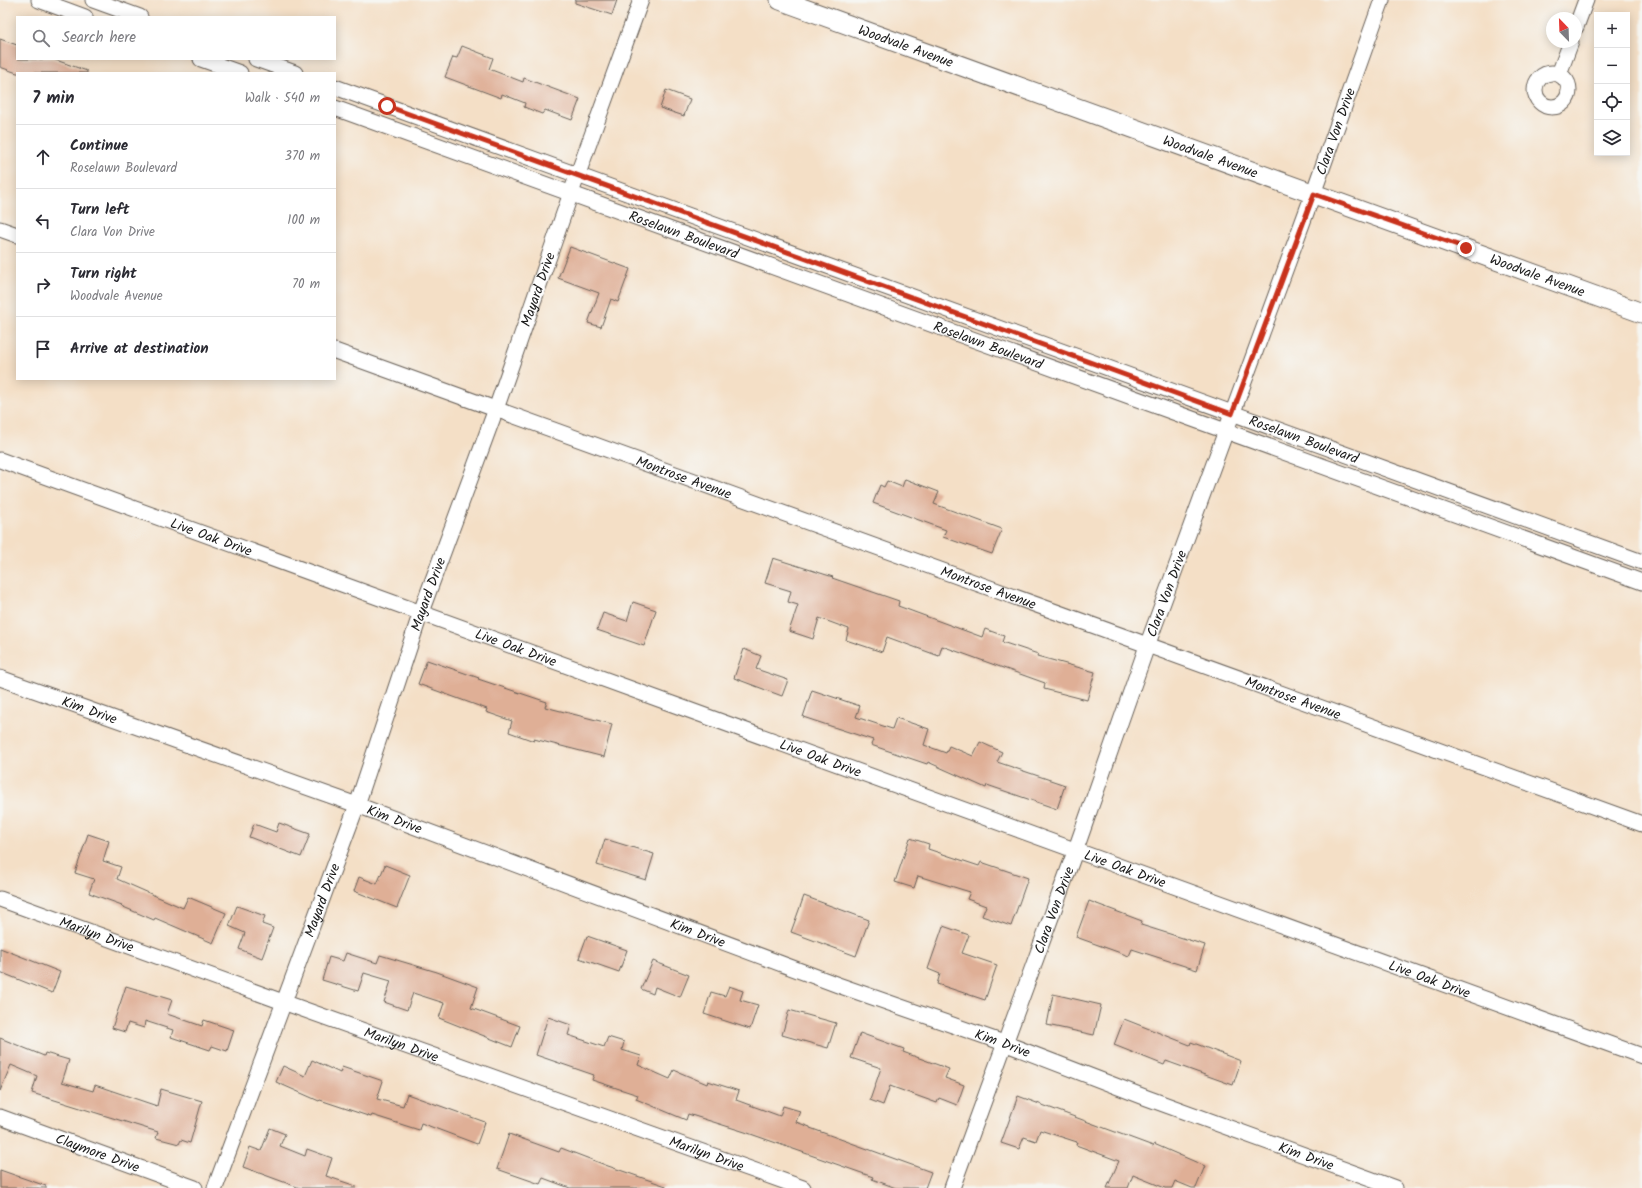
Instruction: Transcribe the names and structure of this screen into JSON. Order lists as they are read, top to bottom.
{
  "streets": {
    "street": [
      "Woodvale Avenue",
      "Clara Von Drive",
      "Roselawn Boulevard",
      "Mayard Drive",
      "Montrose Avenue",
      "Live Oak Drive",
      "Kim Drive",
      "Marilyn Drive",
      "Claymore Drive"
    ]
  },
  "crossings": [
    ["Woodvale Avenue", "Clara Von Drive"],
    ["Clara Von Drive", "Roselawn Boulevard"],
    ["Clara Von Drive", "Montrose Avenue"],
    ["Clara Von Drive", "Live Oak Drive"],
    ["Clara Von Drive", "Kim Drive"],
    ["Roselawn Boulevard", "Mayard Drive"],
    ["Mayard Drive", "Montrose Avenue"],
    ["Mayard Drive", "Live Oak Drive"],
    ["Mayard Drive", "Kim Drive"],
    ["Mayard Drive", "Marilyn Drive"]
  ],
  "north": "top left",
  "page": {
    "map_buttons": ["+", "−"],
    "search": "Search here",
    "heading": ["7 min", "Walk · 540 m"],
    "list": [
      ["Continue", "Roselawn Boulevard", "370 m"],
      ["Turn left", "Clara Von Drive", "100 m"],
      ["Turn right", "Woodvale Avenue", "70 m"],
      "Arrive at destination"
    ]
  }
}
